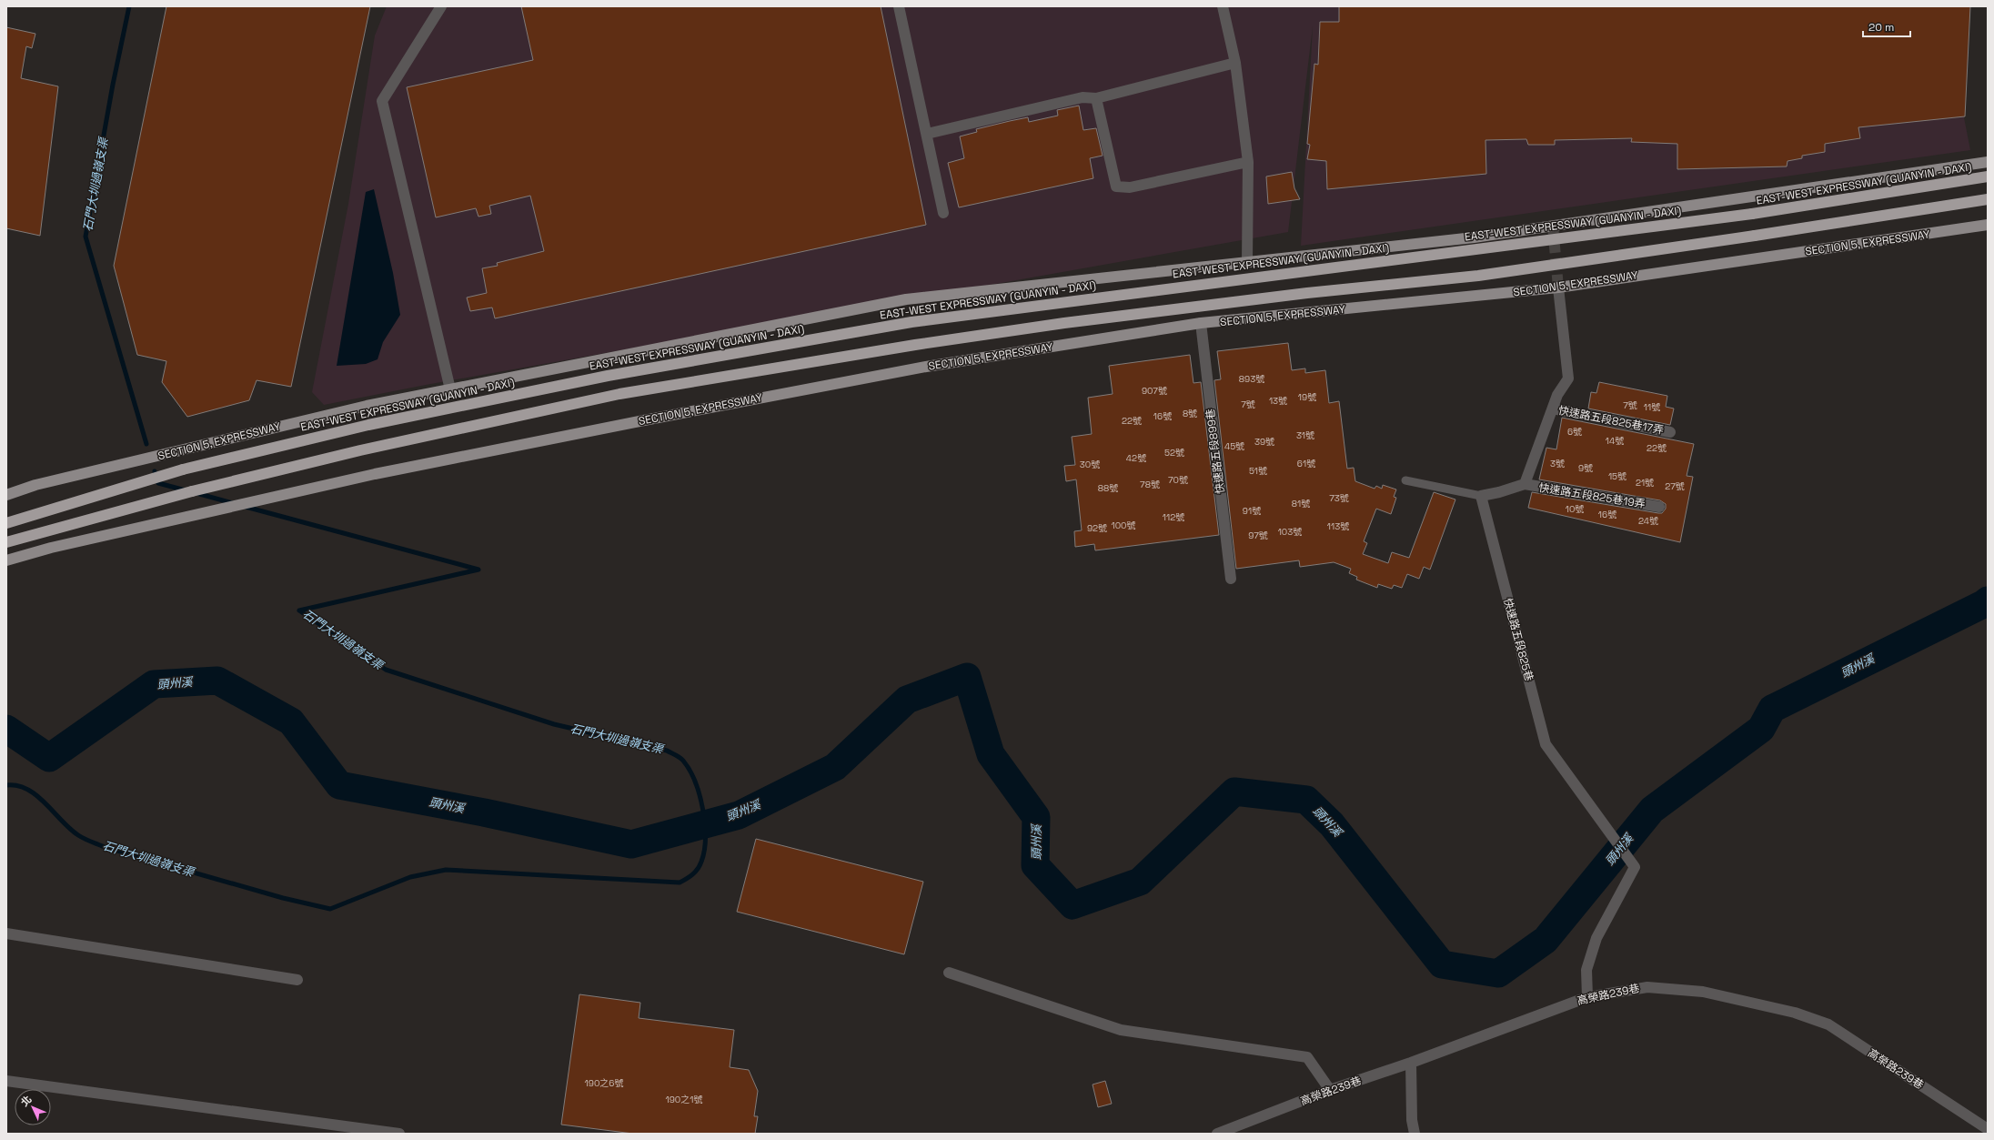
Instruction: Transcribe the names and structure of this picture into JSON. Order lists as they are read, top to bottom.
{
  "streets": {
    "highway": ["EAST-WEST EXPRESSWAY (GUANYIN - DAXI)"],
    "main road": ["SECTION 5, EXPRESSWAY"],
    "street": [
      "快速路五段825巷17弄",
      "快速路五段899巷",
      "快速路五段825巷19弄",
      "快速路五段825巷",
      "高榮路239巷"
    ]
  },
  "crossings": [
    ["SECTION 5, EXPRESSWAY", "快速路五段899巷"],
    ["快速路五段825巷", "高榮路239巷"]
  ],
  "water": ["石門大圳過嶺支渠", "頭州溪"],
  "house_numbers": [
    "893號",
    "907號",
    "19號",
    "13號",
    "7號",
    "7號",
    "11號",
    "8號",
    "16號",
    "22號",
    "6號",
    "31號",
    "14號",
    "39號",
    "45號",
    "22號",
    "52號",
    "42號",
    "61號",
    "3號",
    "30號",
    "9號",
    "51號",
    "15號",
    "70號",
    "21號",
    "78號",
    "27號",
    "88號",
    "73號",
    "81號",
    "10號",
    "91號",
    "16號",
    "112號",
    "24號",
    "100號",
    "113號",
    "92號",
    "103號",
    "97號",
    "190之6號",
    "190之1號"
  ],
  "scale_bar": "20 m",
  "north": "top left"
}
